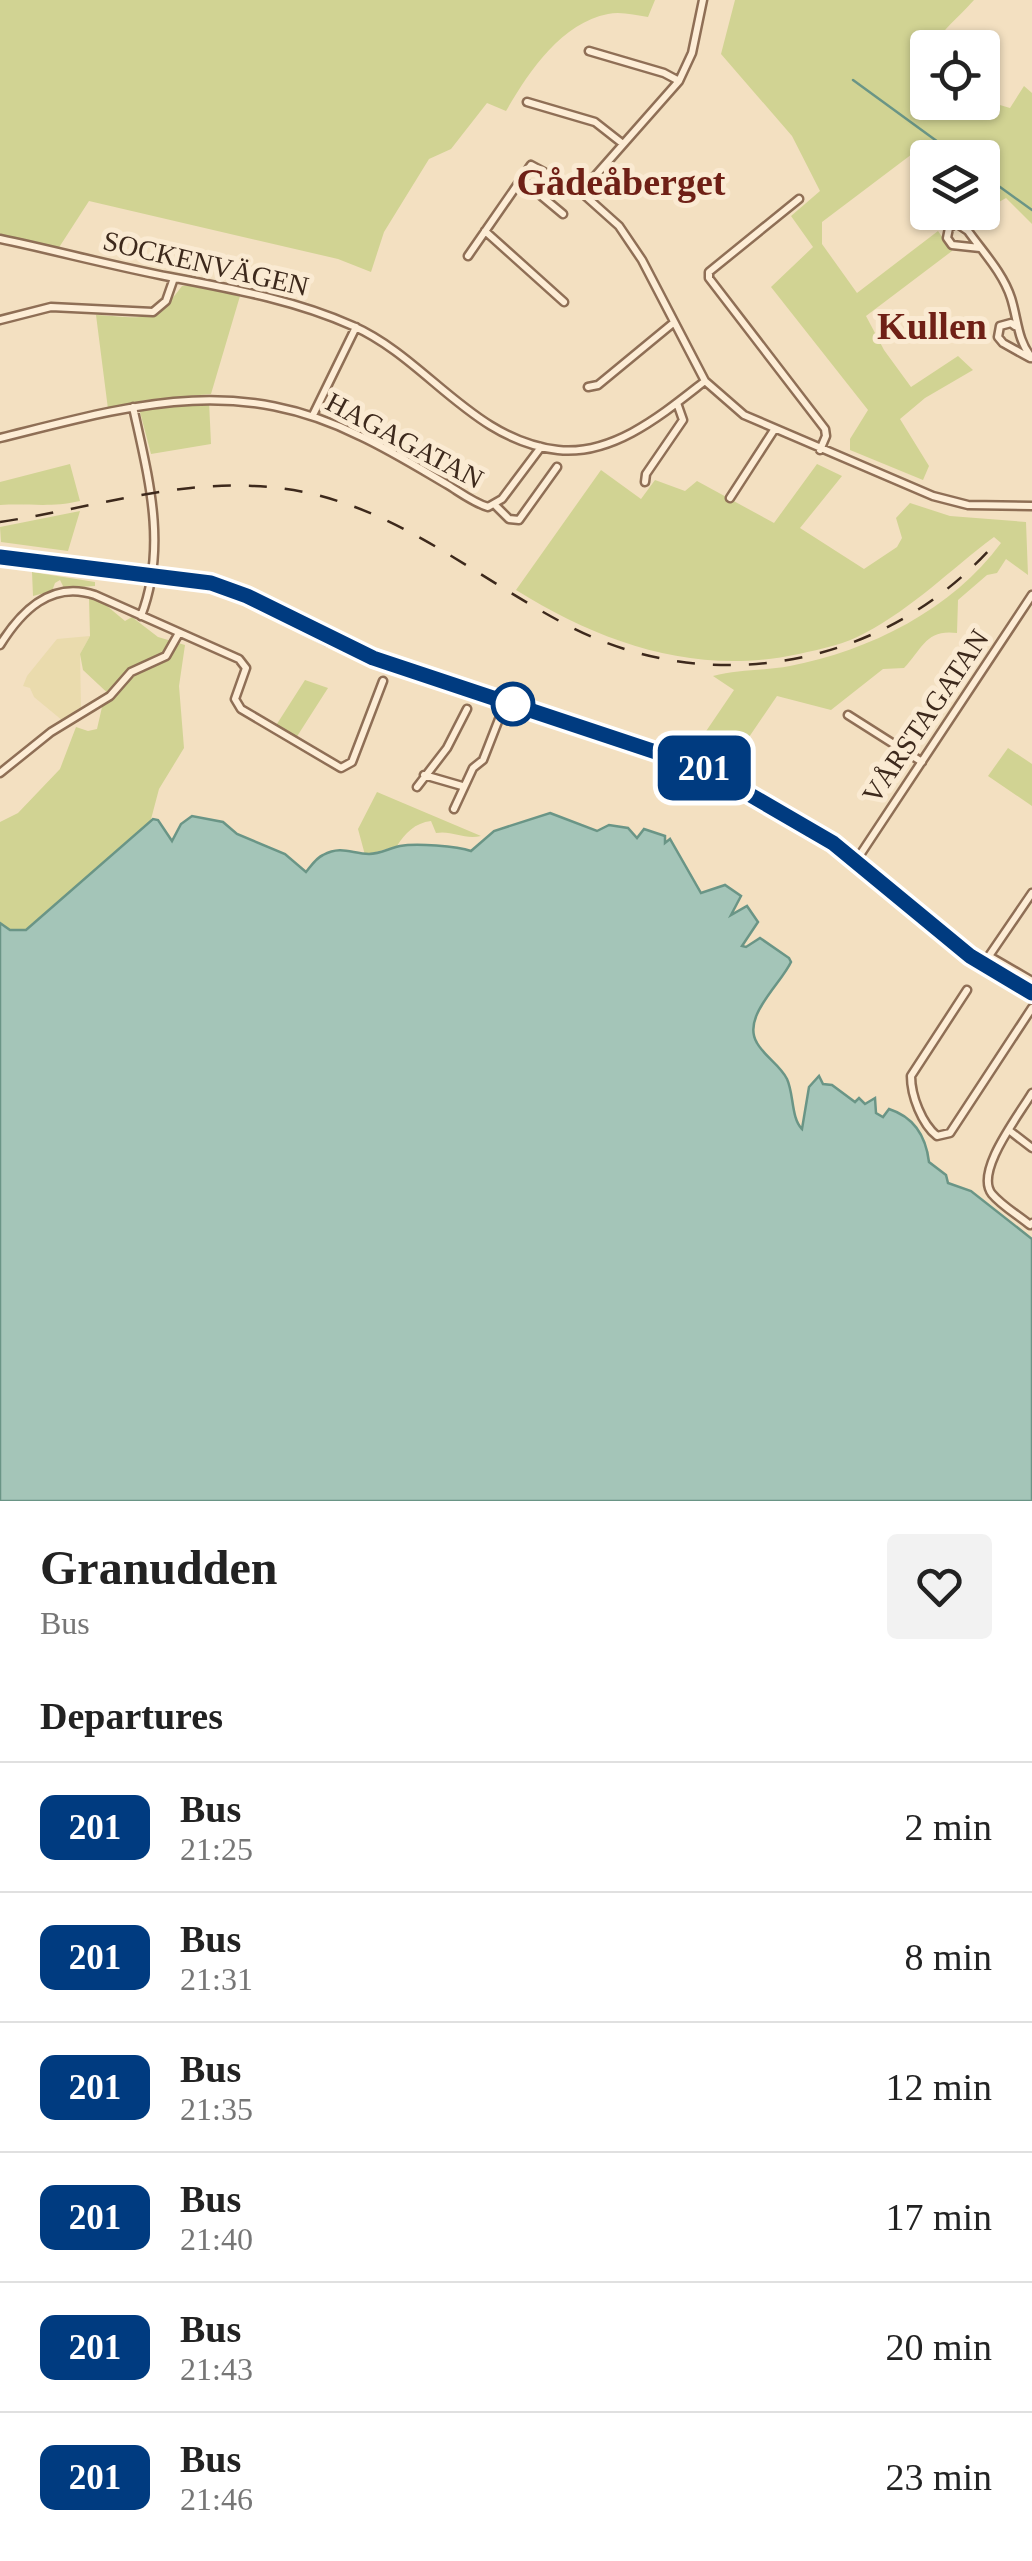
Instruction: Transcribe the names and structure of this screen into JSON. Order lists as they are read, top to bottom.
{
  "streets": {
    "street": ["SOCKENVÄGEN", "HAGAGATAN", "VÅRSTAGATAN"]
  },
  "crossings": [
    ["SOCKENVÄGEN", "HAGAGATAN"]
  ],
  "districts": ["Gådeåberget", "Kullen"],
  "lines": ["bus line 201"],
  "page": {
    "on_map": "201",
    "heading": [
      ["Granudden", "Bus"],
      "Departures"
    ],
    "list": [
      {
        "mark": "201",
        "name": "Bus",
        "note": "21:25",
        "value": "2 min"
      },
      {
        "mark": "201",
        "name": "Bus",
        "note": "21:31",
        "value": "8 min"
      },
      {
        "mark": "201",
        "name": "Bus",
        "note": "21:35",
        "value": "12 min"
      },
      {
        "mark": "201",
        "name": "Bus",
        "note": "21:40",
        "value": "17 min"
      },
      {
        "mark": "201",
        "name": "Bus",
        "note": "21:43",
        "value": "20 min"
      },
      {
        "mark": "201",
        "name": "Bus",
        "note": "21:46",
        "value": "23 min"
      }
    ]
  }
}
